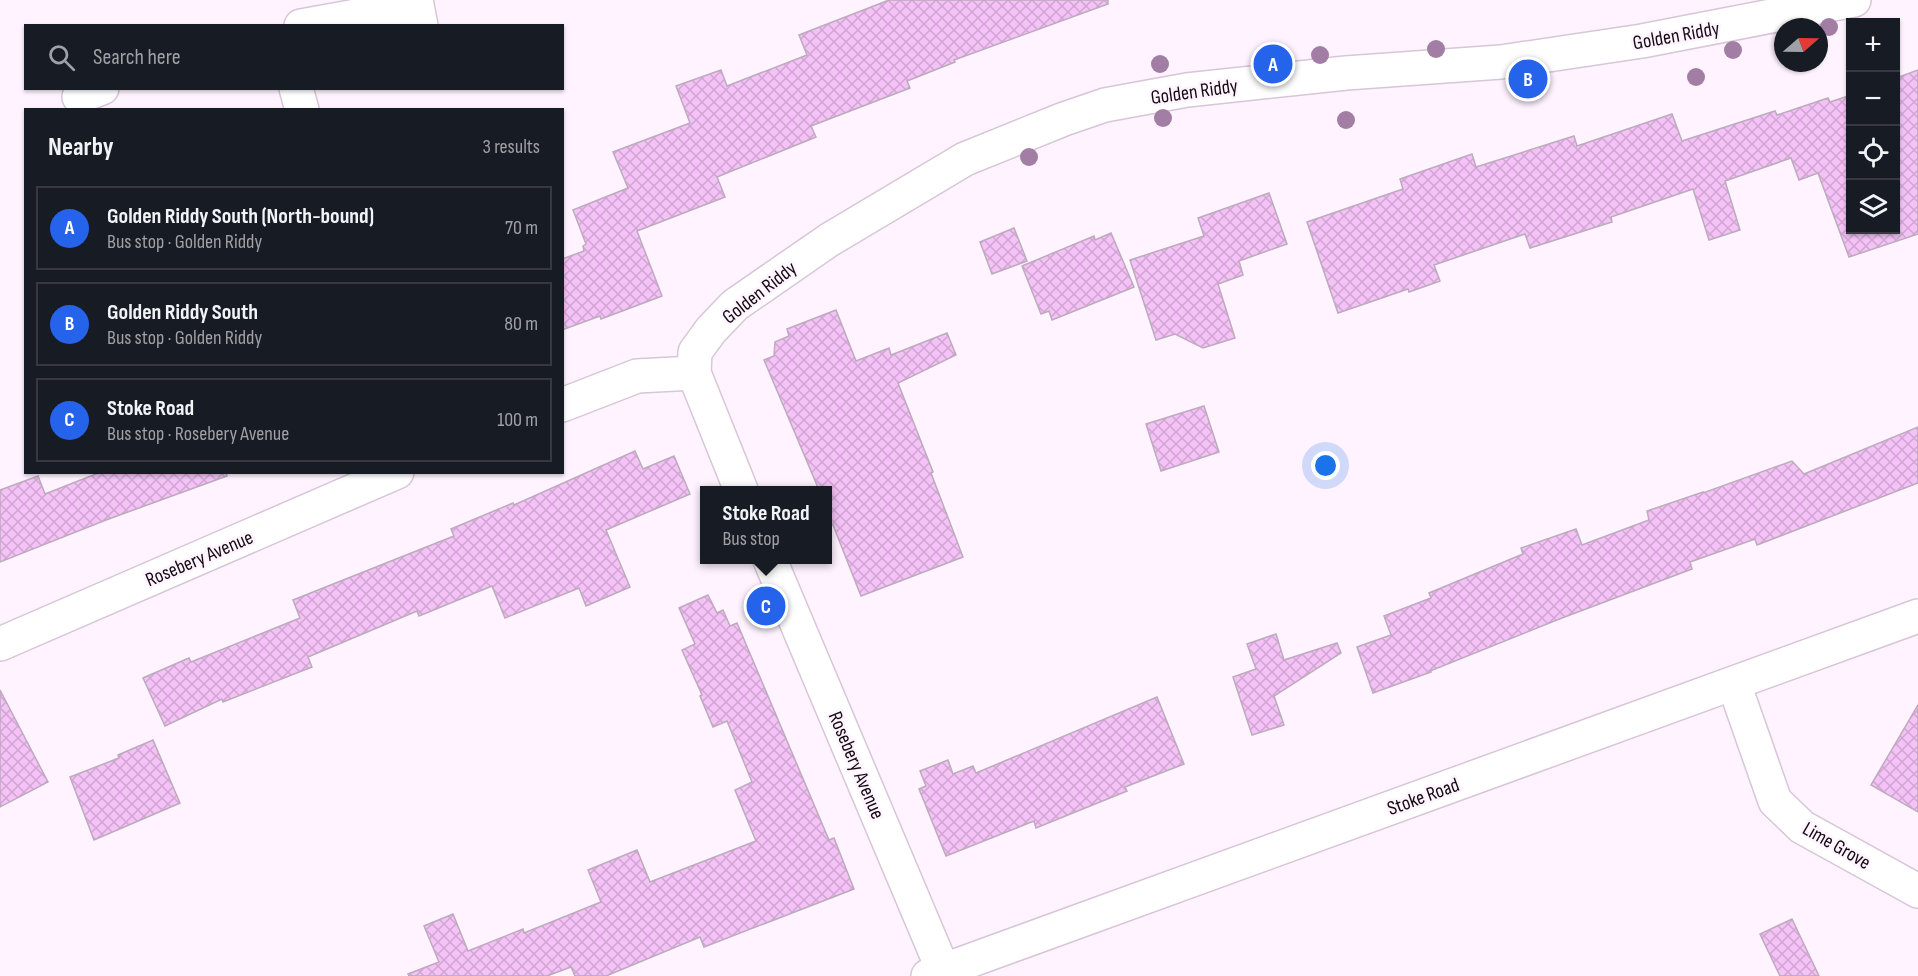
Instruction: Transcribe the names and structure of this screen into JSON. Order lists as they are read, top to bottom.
{
  "streets": {
    "street": [
      "Golden Riddy",
      "Rosebery Avenue",
      "Stoke Road",
      "Lime Grove"
    ]
  },
  "crossings": [
    ["Rosebery Avenue", "Stoke Road"],
    ["Stoke Road", "Lime Grove"]
  ],
  "north": "right",
  "page": {
    "map_buttons": ["+", "−"],
    "search": "Search here",
    "pins": ["A", "B", "C"],
    "heading": ["Nearby", "3 results"],
    "list": [
      {
        "mark": "A",
        "name": "Golden Riddy South (North-bound)",
        "note": "Bus stop · Golden Riddy",
        "value": "70 m"
      },
      {
        "mark": "B",
        "name": "Golden Riddy South",
        "note": "Bus stop · Golden Riddy",
        "value": "80 m"
      },
      {
        "mark": "C",
        "name": "Stoke Road",
        "note": "Bus stop · Rosebery Avenue",
        "value": "100 m"
      }
    ],
    "popup": ["Stoke Road", "Bus stop"]
  }
}
